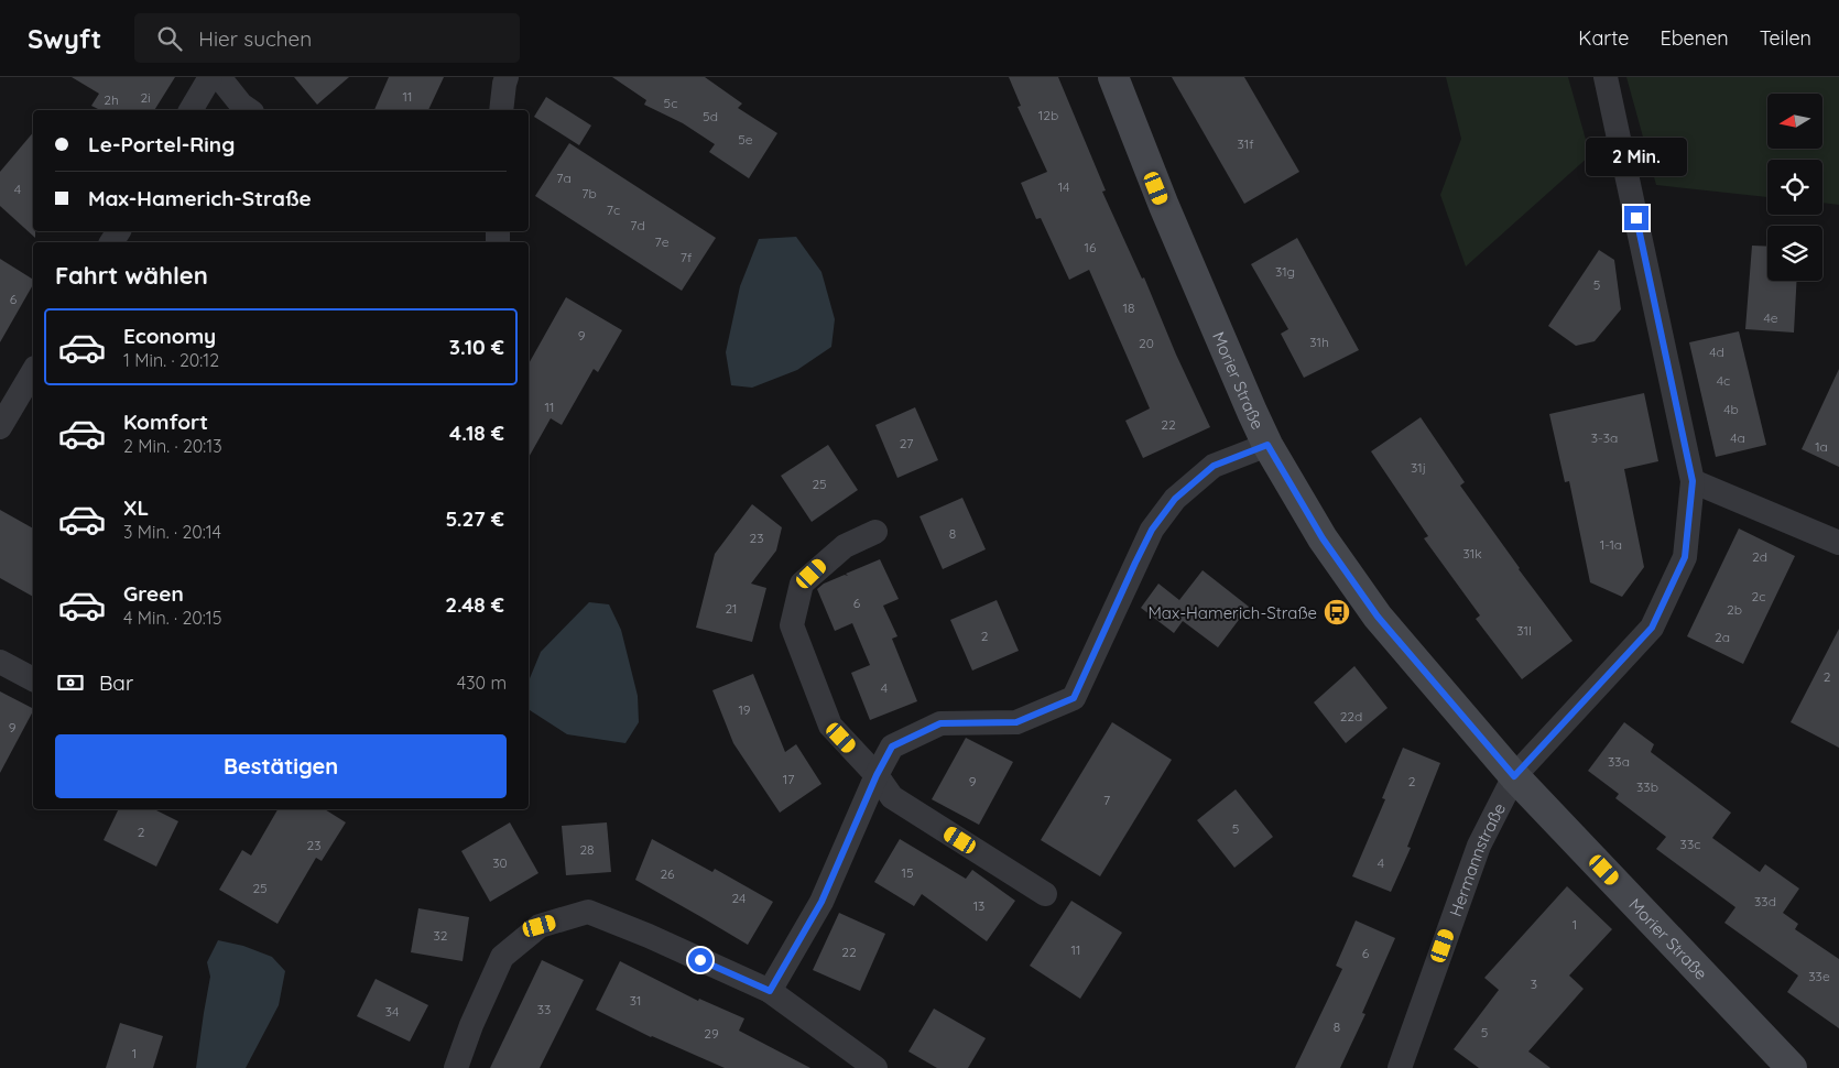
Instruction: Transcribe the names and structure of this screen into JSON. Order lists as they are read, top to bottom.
{
  "streets": {
    "main road": ["Morier Straße"],
    "street": ["Hermannstraße"]
  },
  "crossings": [
    ["Morier Straße", "Hermannstraße"]
  ],
  "places": {
    "bus stop": ["Max-Hamerich-Straße"]
  },
  "house_numbers": [
    "11",
    "2i",
    "2h",
    "5c",
    "12b",
    "5d",
    "5e",
    "31f",
    "7a",
    "14",
    "4",
    "7b",
    "7c",
    "7d",
    "7e",
    "16",
    "7f",
    "31g",
    "5",
    "6",
    "18",
    "4e",
    "9",
    "31h",
    "20",
    "4d",
    "4c",
    "11",
    "4b",
    "22",
    "3-3a",
    "4a",
    "27",
    "1a",
    "31j",
    "25",
    "8",
    "23",
    "1-1a",
    "31k",
    "2d",
    "2c",
    "6",
    "21",
    "2b",
    "31l",
    "2",
    "2a",
    "2",
    "4",
    "19",
    "22d",
    "9",
    "33a",
    "17",
    "9",
    "2",
    "33b",
    "7",
    "5",
    "2",
    "33c",
    "23",
    "28",
    "30",
    "4",
    "15",
    "26",
    "25",
    "24",
    "33d",
    "13",
    "1",
    "32",
    "11",
    "22",
    "6",
    "33e",
    "3",
    "31",
    "33",
    "34",
    "8",
    "5",
    "29",
    "1"
  ],
  "north": "left",
  "page": {
    "header": "Swyft",
    "search": "Hier suchen",
    "nav": ["Karte", "Ebenen", "Teilen"],
    "banner": ["Le-Portel-Ring", "Max-Hamerich-Straße"],
    "bubble": "2 Min.",
    "heading": "Fahrt wählen",
    "list": [
      {
        "name": "Economy",
        "note": "1 Min. · 20:12",
        "value": "3.10 €"
      },
      {
        "name": "Komfort",
        "note": "2 Min. · 20:13",
        "value": "4.18 €"
      },
      {
        "name": "XL",
        "note": "3 Min. · 20:14",
        "value": "5.27 €"
      },
      {
        "name": "Green",
        "note": "4 Min. · 20:15",
        "value": "2.48 €"
      }
    ],
    "pay": ["Bar", "430 m"],
    "buttons": "Bestätigen"
  }
}
